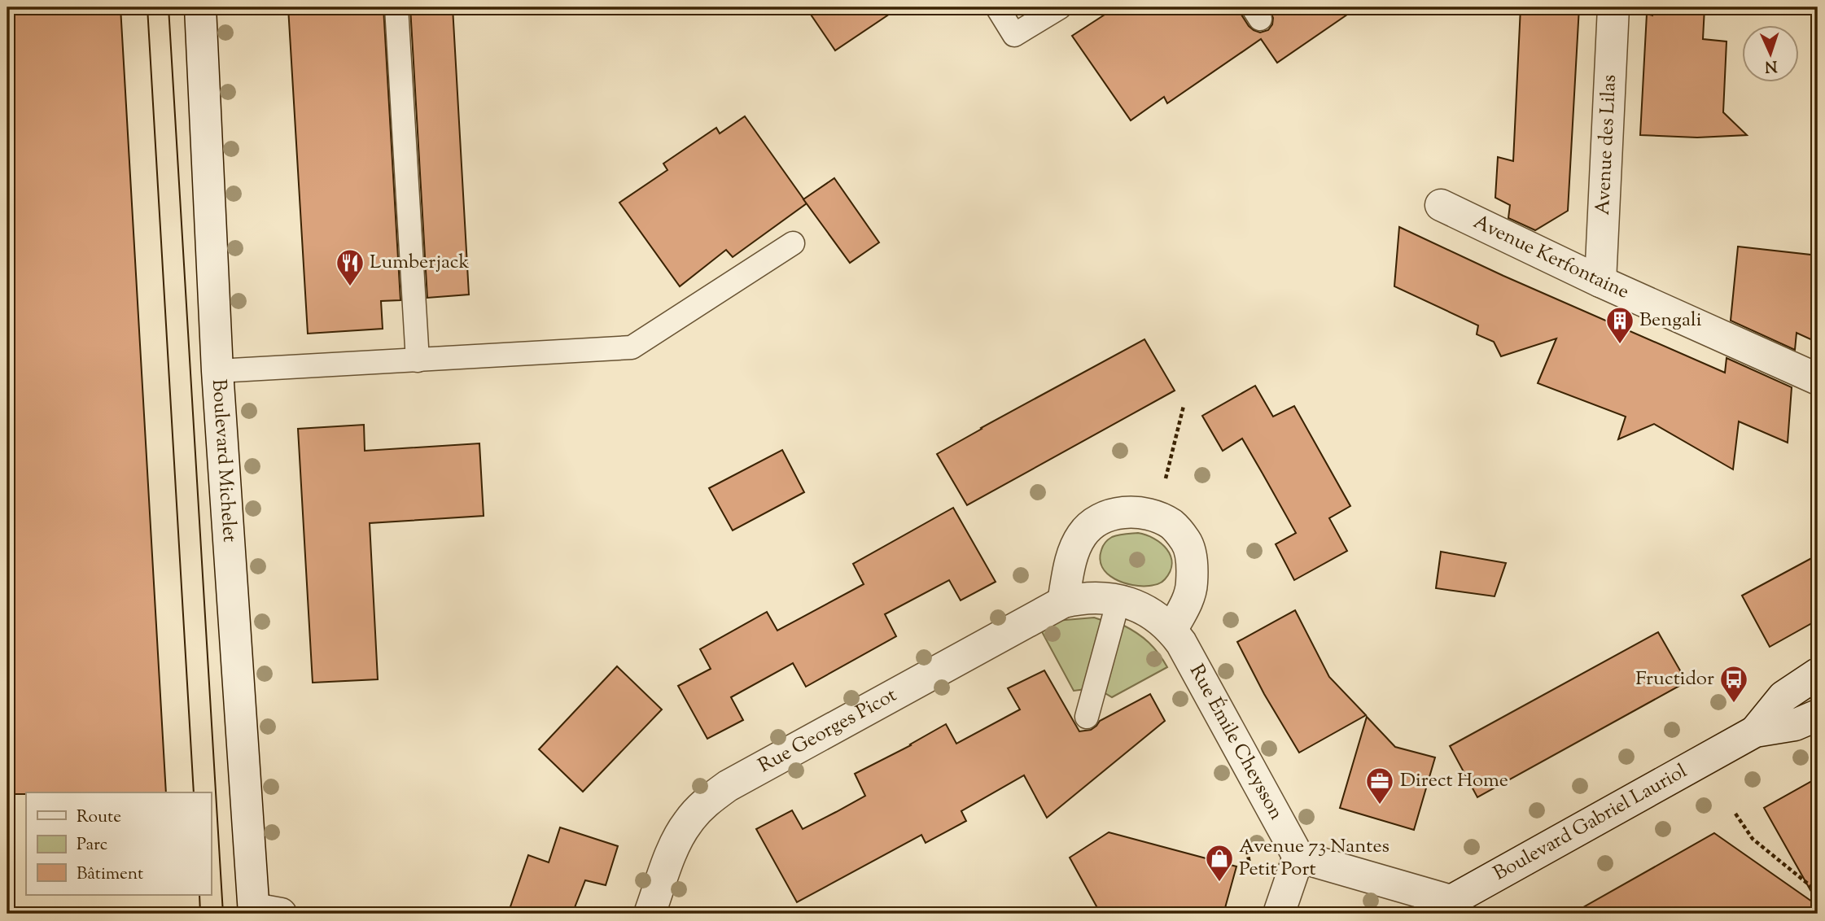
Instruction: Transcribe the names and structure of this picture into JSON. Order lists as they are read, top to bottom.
{
  "streets": {
    "street": [
      "Avenue des Lilas",
      "Avenue Kerfontaine",
      "Boulevard Michelet",
      "Rue Georges Picot",
      "Rue Émile Cheysson",
      "Boulevard Gabriel Lauriol"
    ]
  },
  "crossings": [
    ["Avenue des Lilas", "Avenue Kerfontaine"],
    ["Rue Georges Picot", "Rue Émile Cheysson"]
  ],
  "places": {
    "restaurant": ["Lumberjack"],
    "building": ["Bengali"],
    "bus stop": ["Fructidor"],
    "office": ["Direct Home"],
    "shop": ["Avenue 73 Nantes Petit Port"]
  },
  "legend": ["Route", "Parc", "Bâtiment"],
  "north": "bottom"
}
